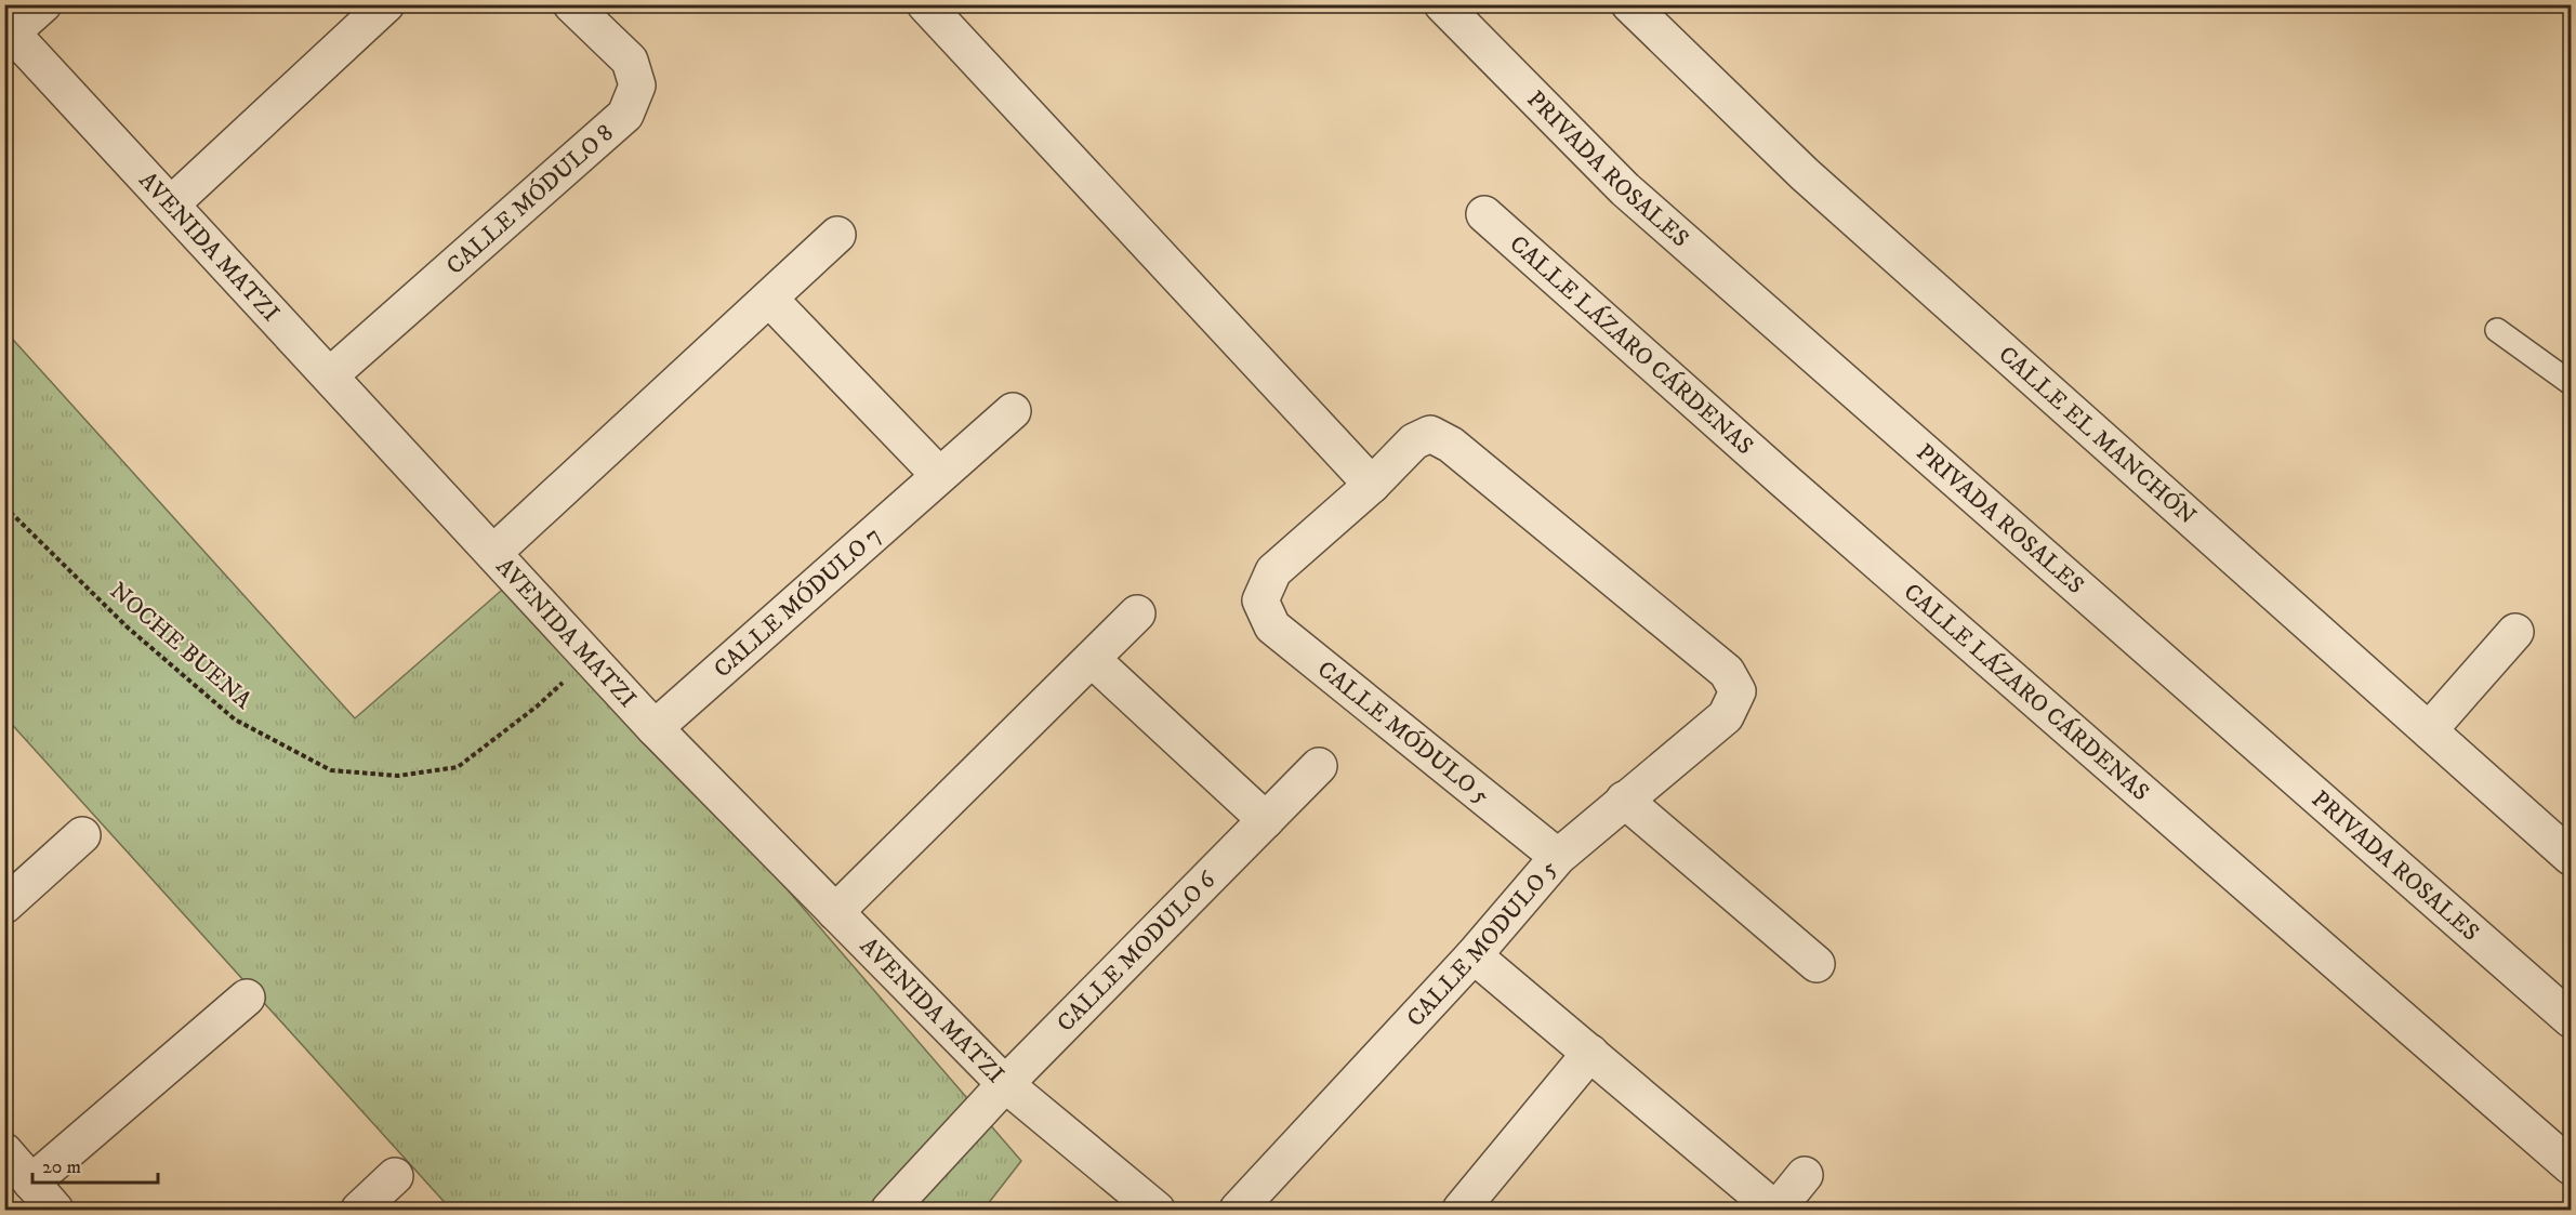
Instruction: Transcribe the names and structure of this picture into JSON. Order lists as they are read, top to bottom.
{
  "streets": {
    "street": [
      "PRIVADA ROSALES",
      "CALLE MÓDULO 8",
      "AVENIDA MATZI",
      "CALLE LÁZARO CÁRDENAS",
      "CALLE EL MANCHÓN",
      "CALLE MÓDULO 7",
      "CALLE MÓDULO 5",
      "CALLE MODULO 5",
      "CALLE MODULO 6"
    ],
    "path": ["NOCHE BUENA"]
  },
  "crossings": [
    ["CALLE MÓDULO 8", "AVENIDA MATZI"],
    ["AVENIDA MATZI", "CALLE MÓDULO 7"],
    ["AVENIDA MATZI", "NOCHE BUENA"],
    ["AVENIDA MATZI", "CALLE MODULO 6"],
    ["CALLE MÓDULO 5", "CALLE MODULO 5"]
  ],
  "scale_bar": "20 m"
}
